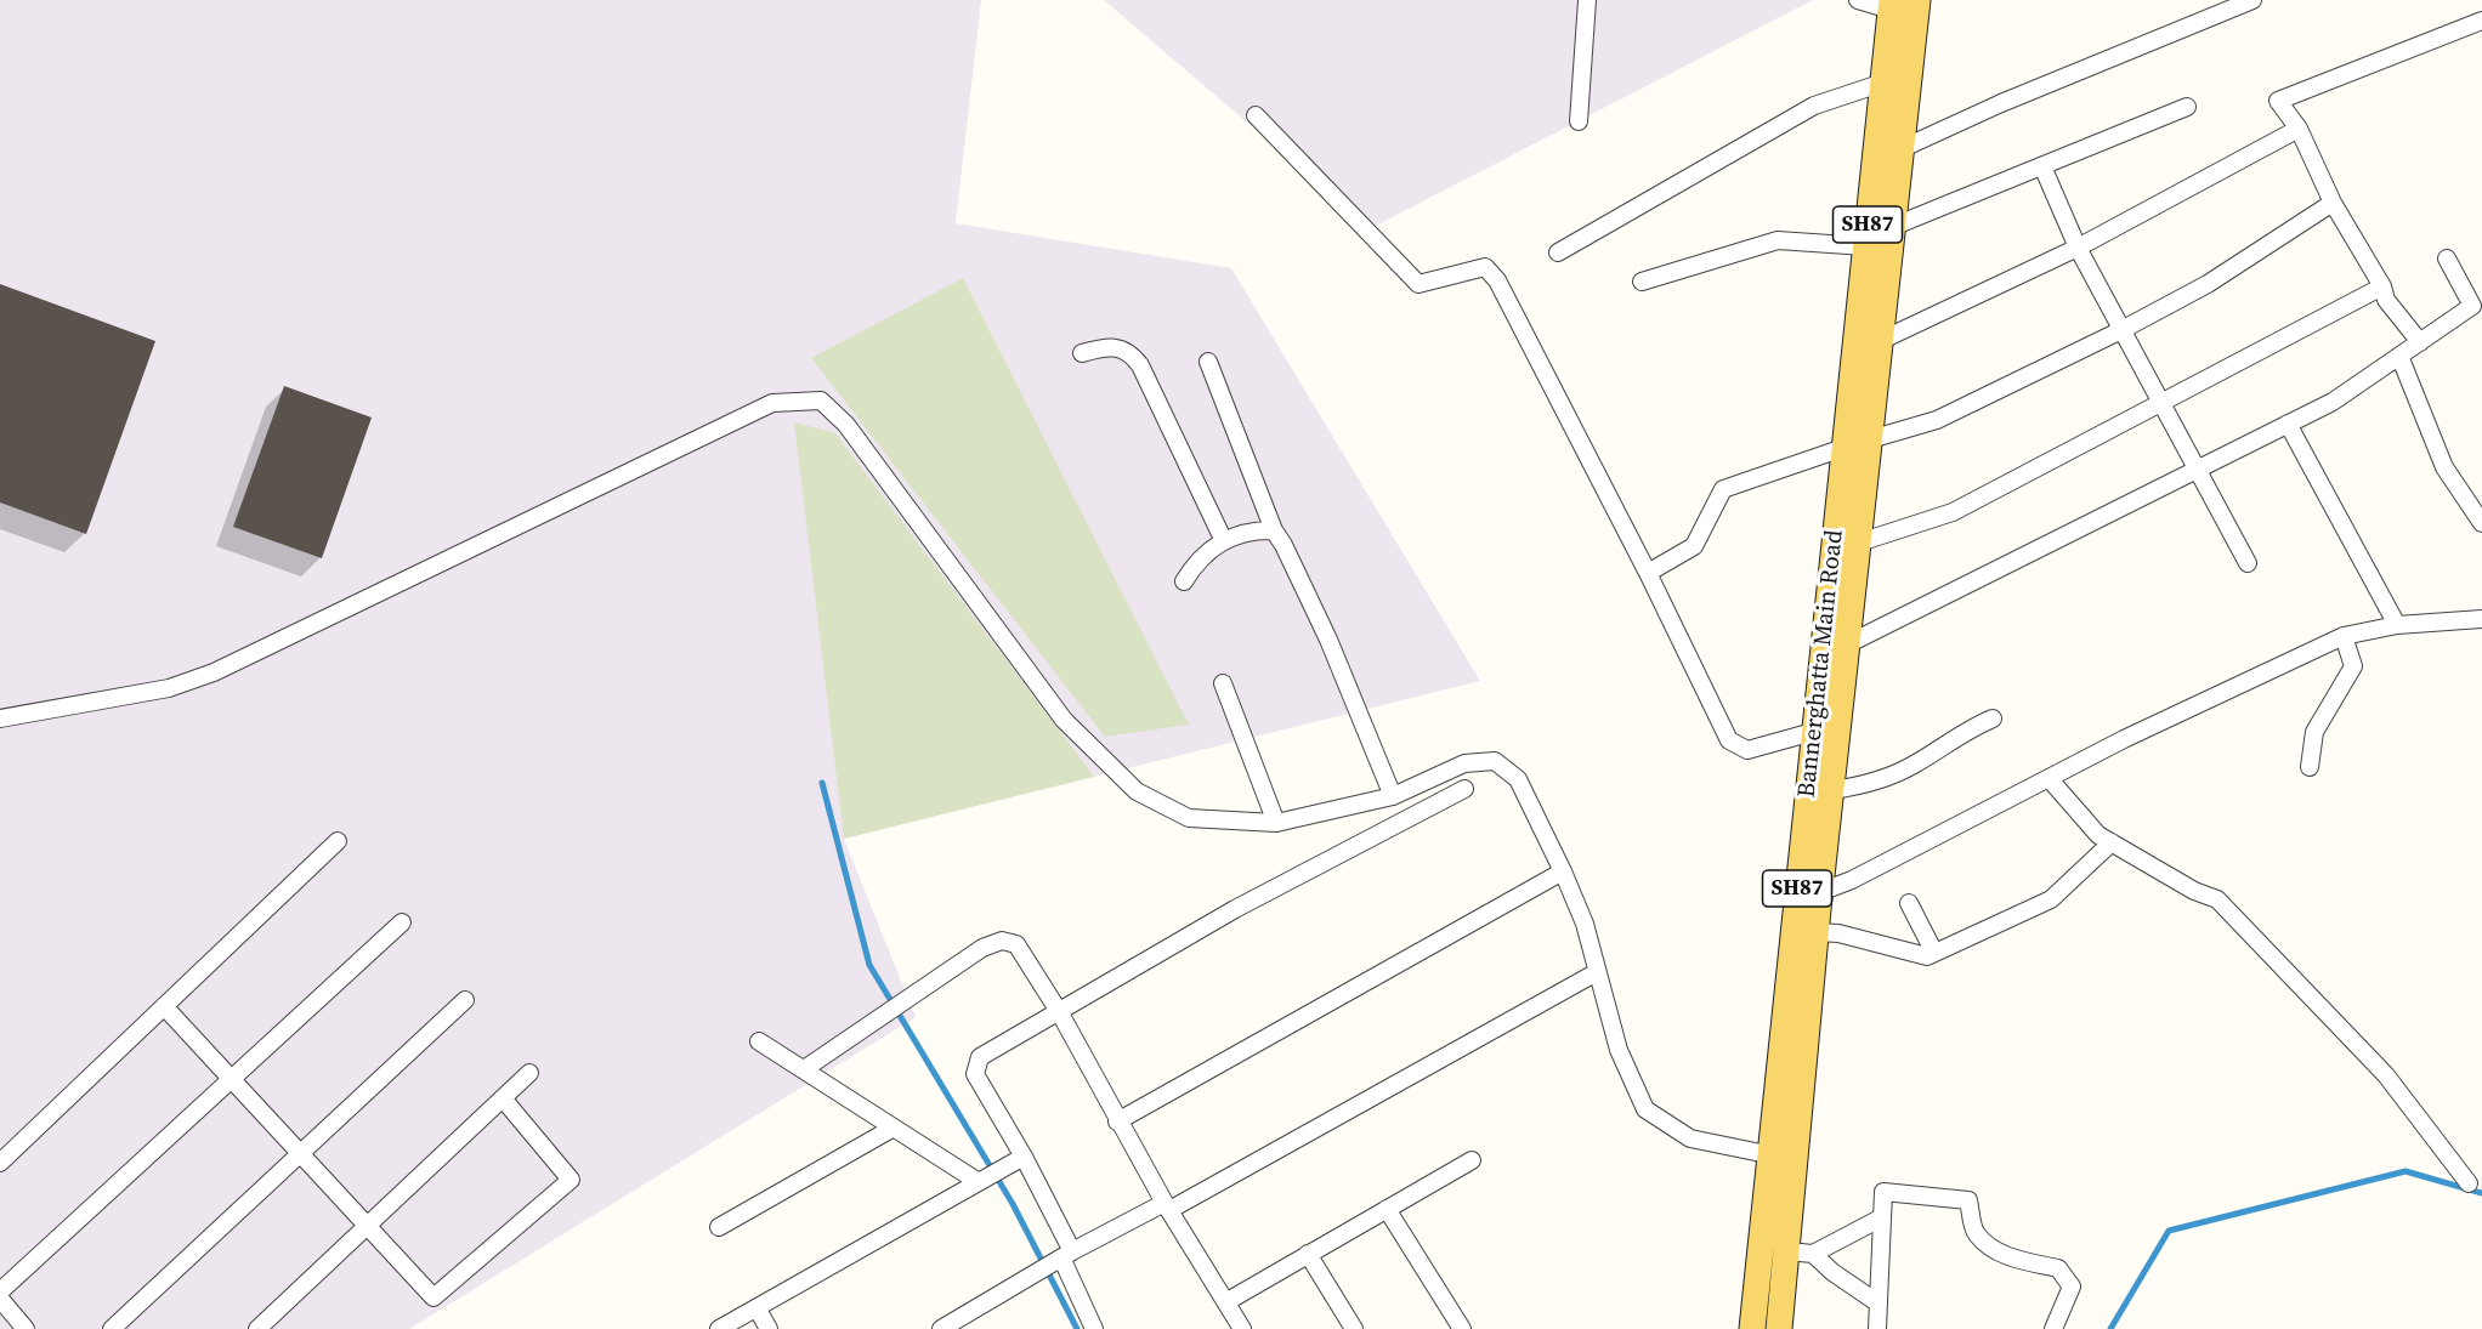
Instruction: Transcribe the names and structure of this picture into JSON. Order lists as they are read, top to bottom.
{
  "streets": {
    "main road": ["SH87", "Bannerghatta Main Road"]
  }
}
